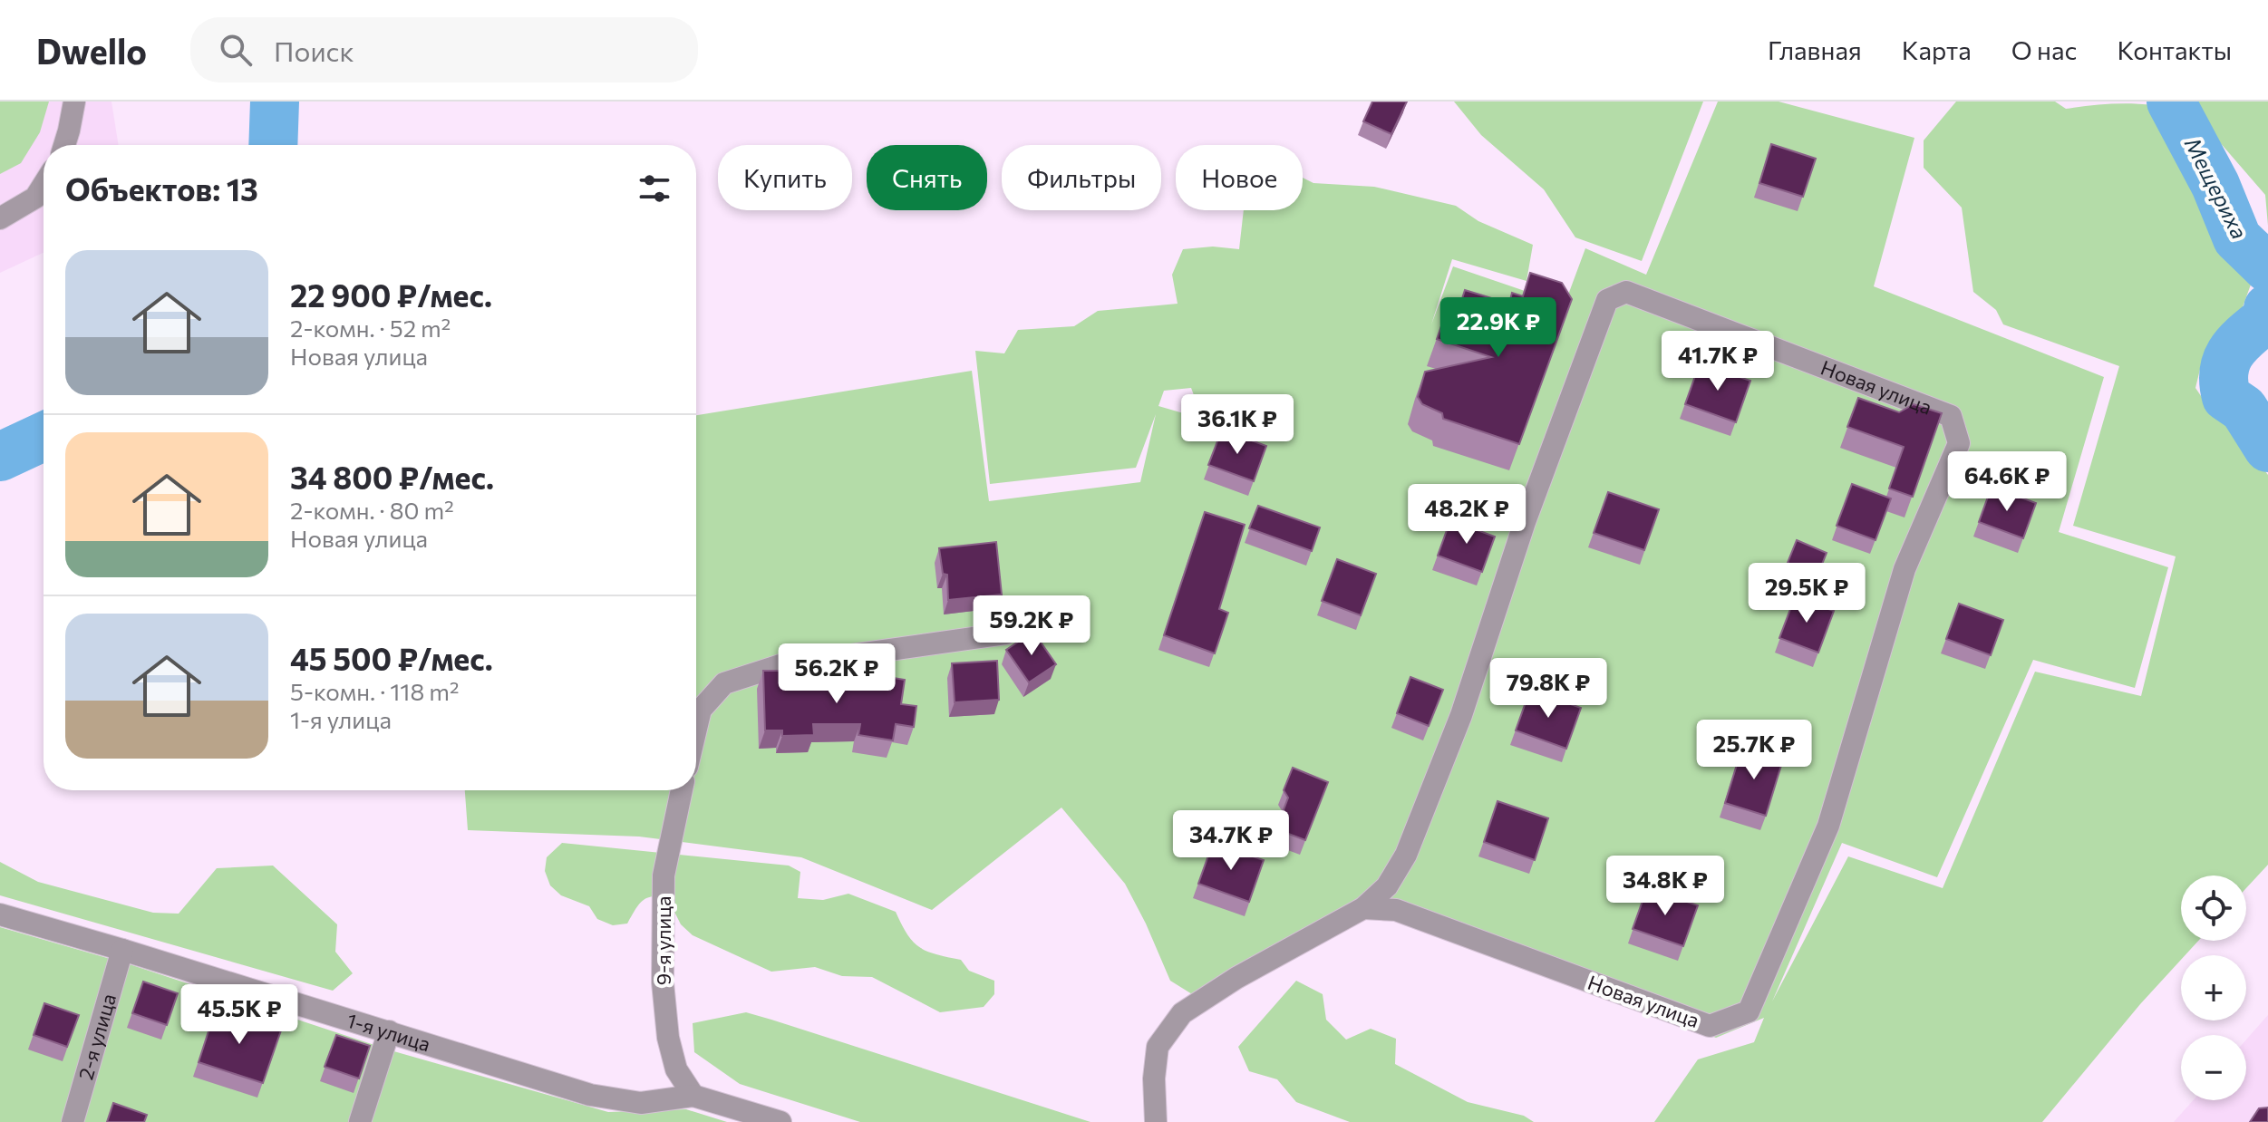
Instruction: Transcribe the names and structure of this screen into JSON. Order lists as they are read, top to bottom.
{
  "streets": {
    "street": [
      "Новая улица",
      "9-я улица",
      "1-я улица",
      "2-я улица"
    ]
  },
  "crossings": [
    ["9-я улица", "1-я улица"],
    ["1-я улица", "2-я улица"]
  ],
  "water": ["Мещериха"],
  "page": {
    "header": "Dwello",
    "search": "Поиск",
    "nav": [
      "Главная",
      "Карта",
      "О нас",
      "Контакты"
    ],
    "chip": [
      "Купить",
      "Снять",
      "Фильтры",
      "Новое"
    ],
    "heading": "Объектов: 13",
    "list": [
      {
        "name": "22 900 ₽/мес.",
        "note": "2-комн. · 52 m² · Новая улица"
      },
      {
        "name": "34 800 ₽/мес.",
        "note": "2-комн. · 80 m² · Новая улица"
      },
      {
        "name": "45 500 ₽/мес.",
        "note": "5-комн. · 118 m² · 1-я улица"
      }
    ],
    "price": [
      "22.9K ₽",
      "41.7K ₽",
      "36.1K ₽",
      "64.6K ₽",
      "48.2K ₽",
      "29.5K ₽",
      "59.2K ₽",
      "56.2K ₽",
      "79.8K ₽",
      "25.7K ₽",
      "34.7K ₽",
      "34.8K ₽",
      "45.5K ₽"
    ],
    "map_buttons": ["+", "−"]
  }
}
